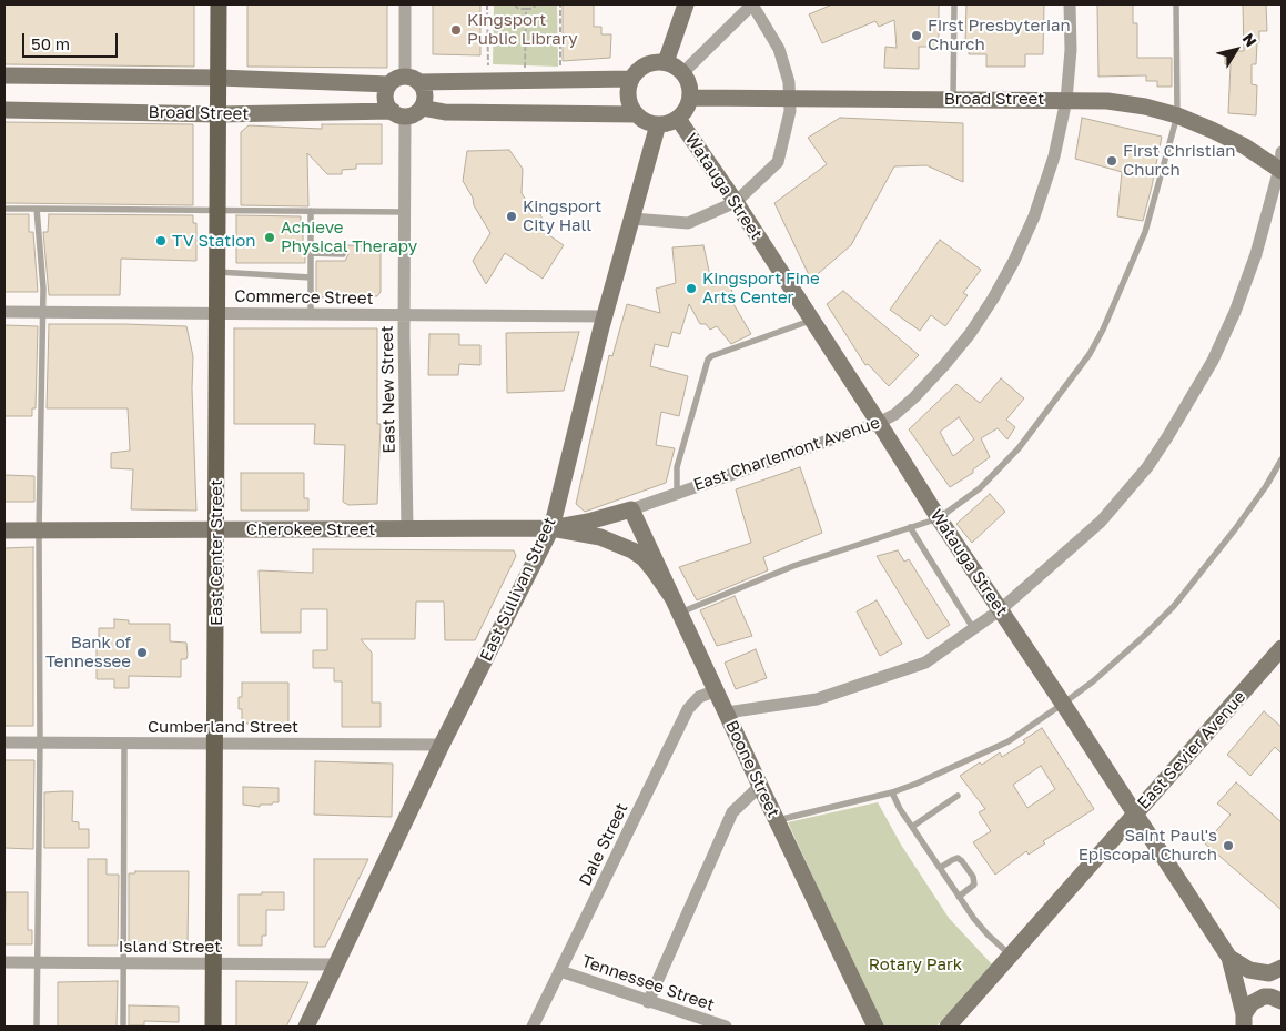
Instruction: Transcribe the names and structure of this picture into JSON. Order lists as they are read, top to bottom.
{
  "streets": {
    "main road": ["East Center Street"],
    "street": [
      "Broad Street",
      "Watauga Street",
      "Commerce Street",
      "East New Street",
      "East Charlemont Avenue",
      "Cherokee Street",
      "East Sullivan Street",
      "Cumberland Street",
      "East Sevier Avenue",
      "Boone Street",
      "Dale Street",
      "Island Street",
      "Tennessee Street"
    ]
  },
  "crossings": [
    ["Broad Street", "Watauga Street"],
    ["Broad Street", "East New Street"],
    ["Broad Street", "East Charlemont Avenue"],
    ["Broad Street", "East Center Street"],
    ["Broad Street", "East Sullivan Street"],
    ["Watauga Street", "East Charlemont Avenue"],
    ["Watauga Street", "East Sullivan Street"],
    ["Watauga Street", "East Sevier Avenue"],
    ["Commerce Street", "East New Street"],
    ["Commerce Street", "East Center Street"],
    ["Commerce Street", "East Sullivan Street"],
    ["East New Street", "Cherokee Street"],
    ["East Charlemont Avenue", "Cherokee Street"],
    ["East Charlemont Avenue", "East Sullivan Street"],
    ["East Charlemont Avenue", "Boone Street"],
    ["Cherokee Street", "East Center Street"],
    ["Cherokee Street", "East Sullivan Street"],
    ["East Center Street", "Cumberland Street"],
    ["East Center Street", "Island Street"],
    ["East Sullivan Street", "Cumberland Street"],
    ["East Sullivan Street", "Island Street"],
    ["Boone Street", "Dale Street"],
    ["Dale Street", "Tennessee Street"]
  ],
  "parks": ["Rotary Park"],
  "places": [
    "Kingsport Public Library",
    "First Presbyterian Church",
    "First Christian Church",
    "Kingsport City Hall",
    "Achieve Physical Therapy",
    "TV Station",
    "Kingsport Fine Arts Center",
    "Bank of Tennessee",
    "Saint Paul's Episcopal Church"
  ],
  "scale_bar": "50 m",
  "north": "top right"
}
